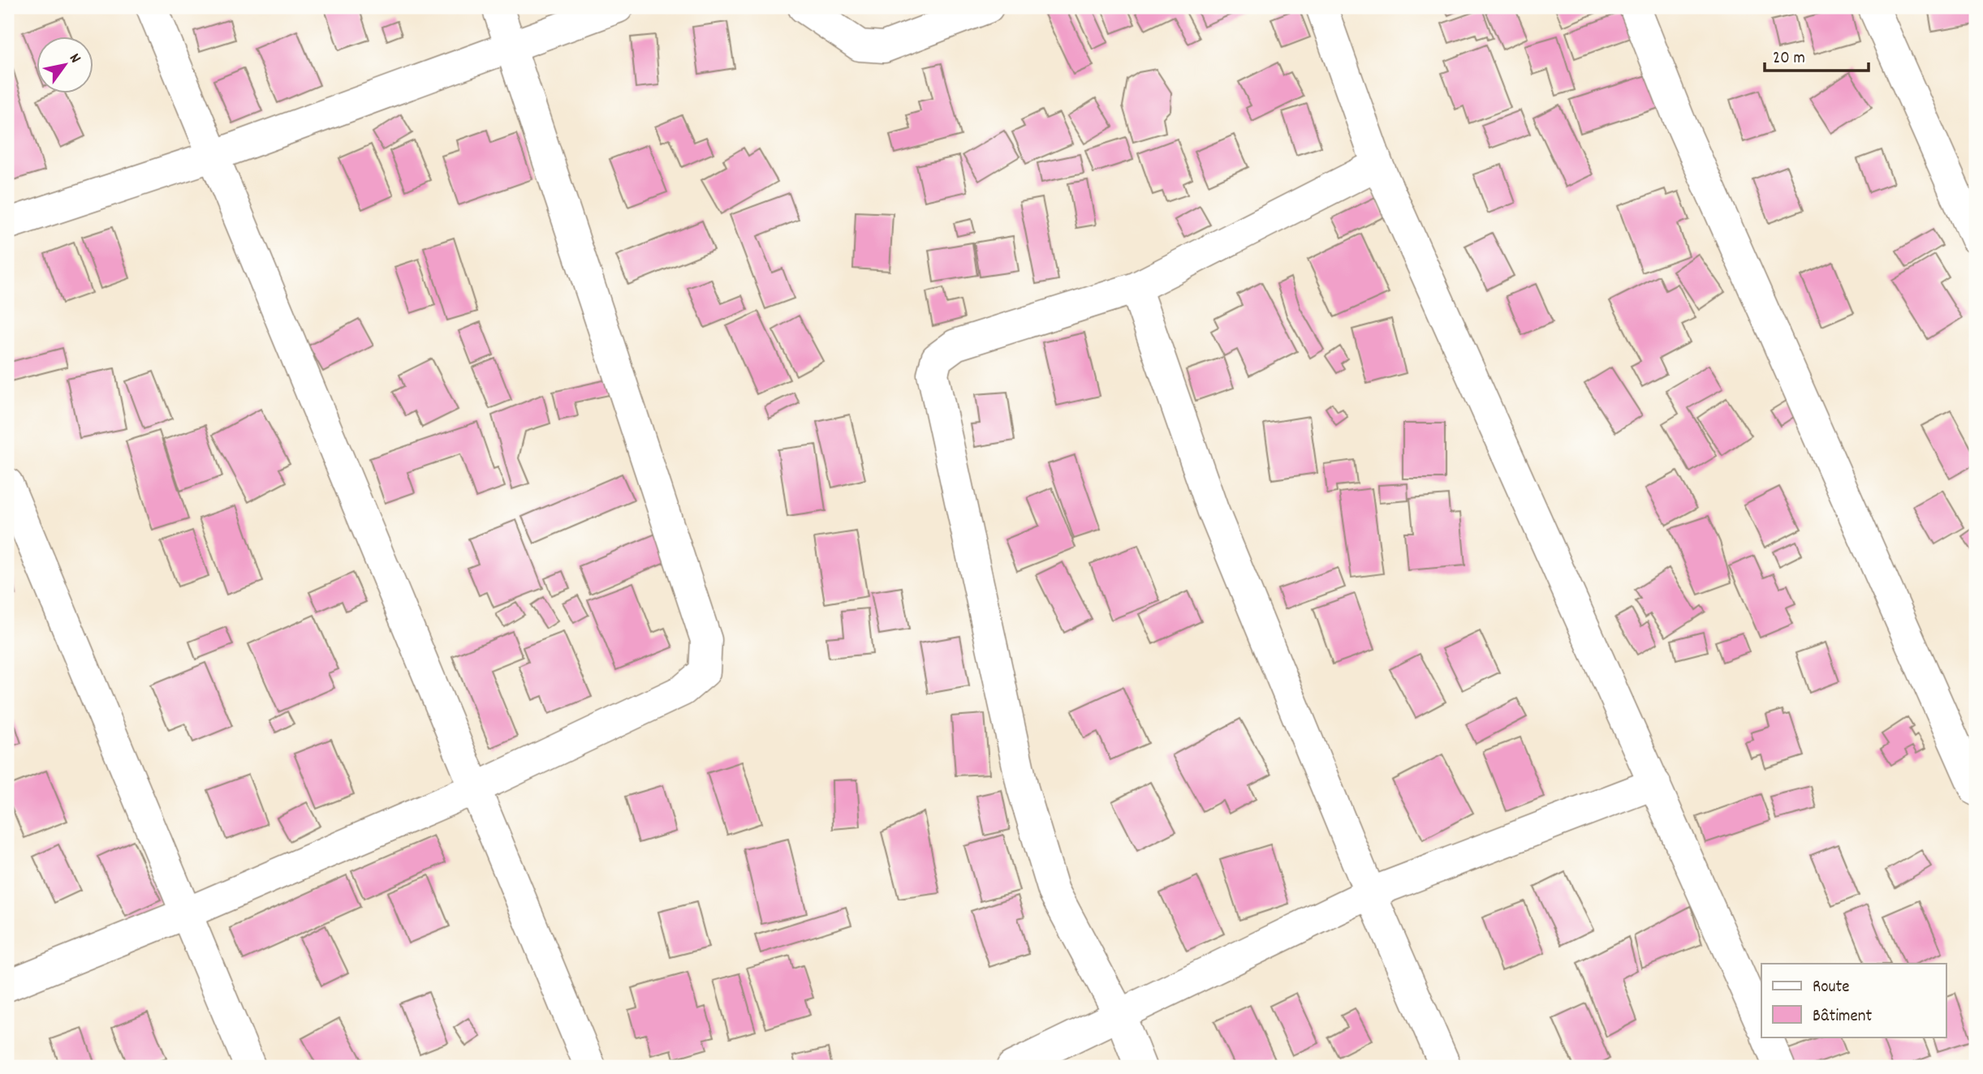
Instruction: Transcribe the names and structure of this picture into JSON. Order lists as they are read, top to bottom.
{
  "legend": ["Route", "Bâtiment"],
  "scale_bar": "20 m",
  "north": "top right"
}
